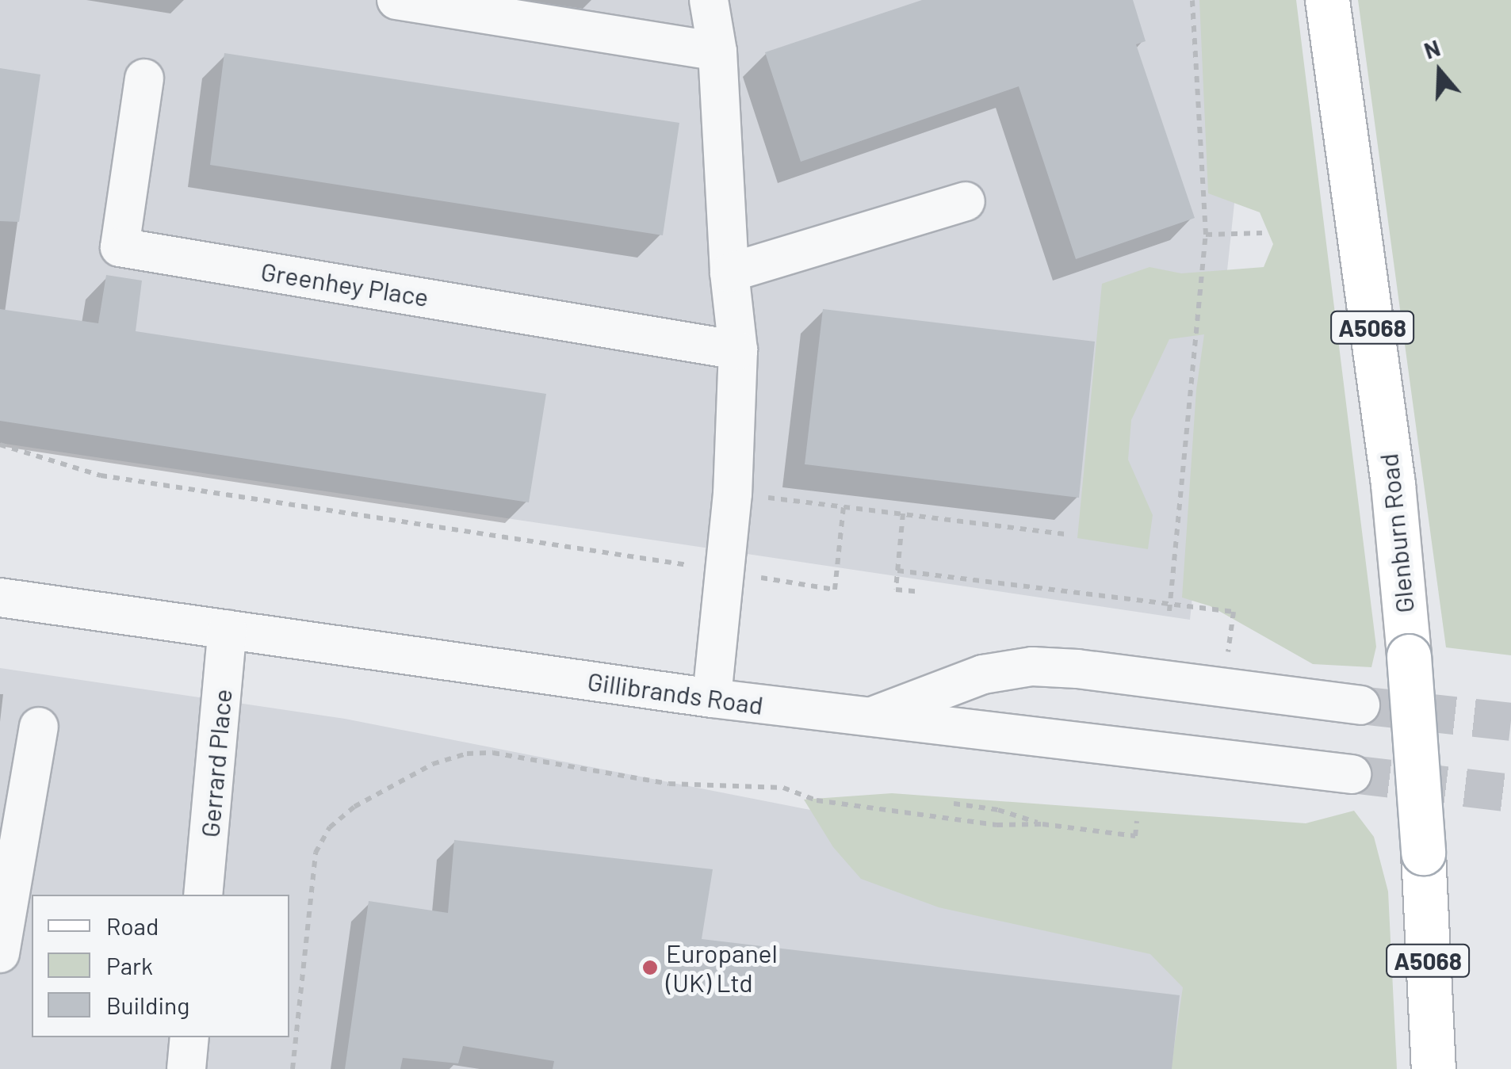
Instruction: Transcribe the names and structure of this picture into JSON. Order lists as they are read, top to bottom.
{
  "streets": {
    "main road": ["A5068", "Glenburn Road"],
    "street": ["Greenhey Place", "Gillibrands Road", "Gerrard Place"]
  },
  "crossings": [
    ["Gillibrands Road", "Gerrard Place"]
  ],
  "places": ["Europanel (UK) Ltd"],
  "legend": ["Road", "Park", "Building"],
  "north": "top"
}
